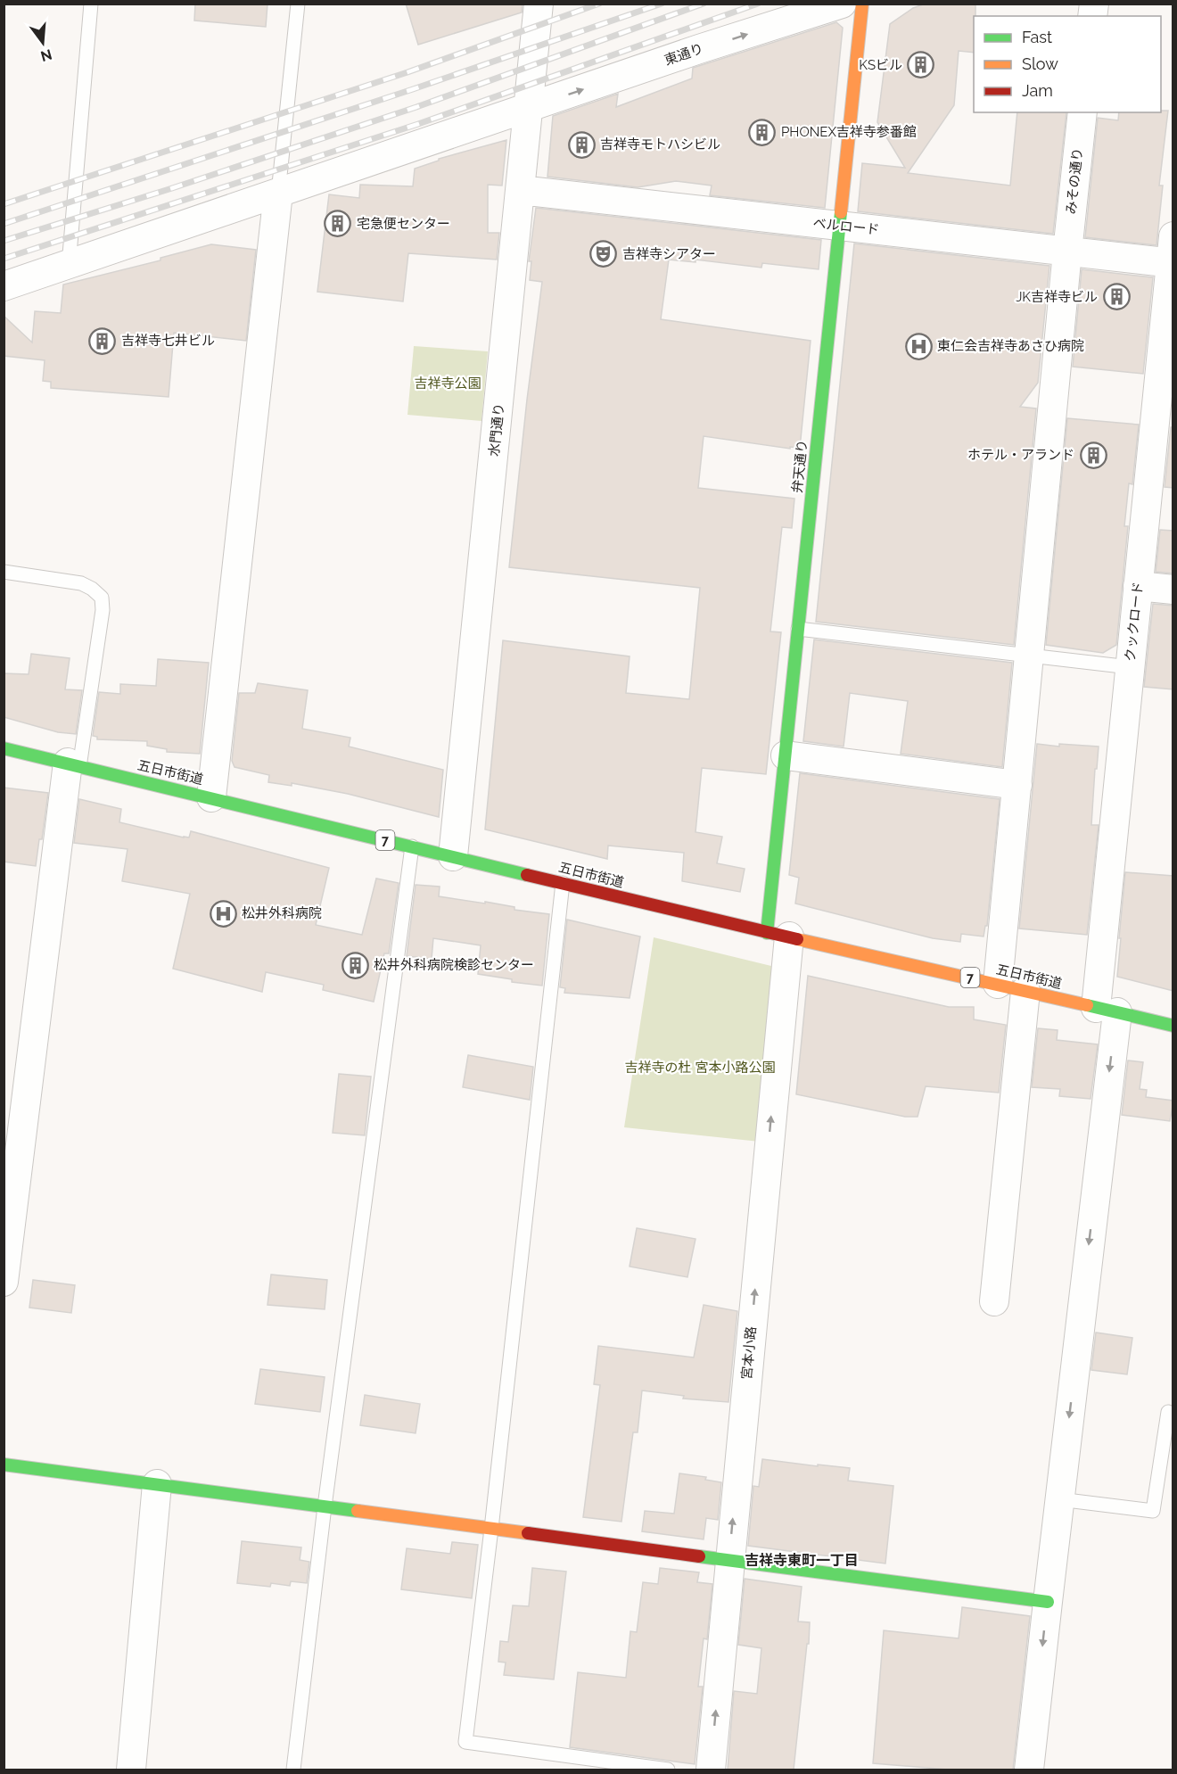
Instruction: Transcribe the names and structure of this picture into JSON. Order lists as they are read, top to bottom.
{
  "streets": {
    "street": [
      "東通り",
      "みその通り",
      "ベルロード",
      "水門通り",
      "弁天通り",
      "クックロード",
      "五日市街道",
      "7",
      "宮本小路"
    ]
  },
  "crossings": [
    ["東通り", "水門通り"],
    ["みその通り", "ベルロード"],
    ["みその通り", "五日市街道"],
    ["ベルロード", "水門通り"],
    ["ベルロード", "弁天通り"],
    ["ベルロード", "クックロード"],
    ["水門通り", "五日市街道"],
    ["弁天通り", "五日市街道"],
    ["弁天通り", "宮本小路"],
    ["クックロード", "五日市街道"],
    ["五日市街道", "宮本小路"]
  ],
  "one_way": ["東通り"],
  "districts": ["吉祥寺東町一丁目"],
  "parks": ["吉祥寺公園", "吉祥寺の杜 宮本小路公園"],
  "places": {
    "building": [
      "KSビル",
      "PHONEX吉祥寺参番館",
      "吉祥寺モトハシビル",
      "宅急便センター",
      "JK吉祥寺ビル",
      "吉祥寺七井ビル",
      "ホテル・アランド",
      "松井外科病院検診センター"
    ],
    "theatre": ["吉祥寺シアター"],
    "hospital": ["東仁会吉祥寺あさひ病院", "松井外科病院"]
  },
  "legend": ["Fast", "Slow", "Jam"],
  "north": "bottom"
}
